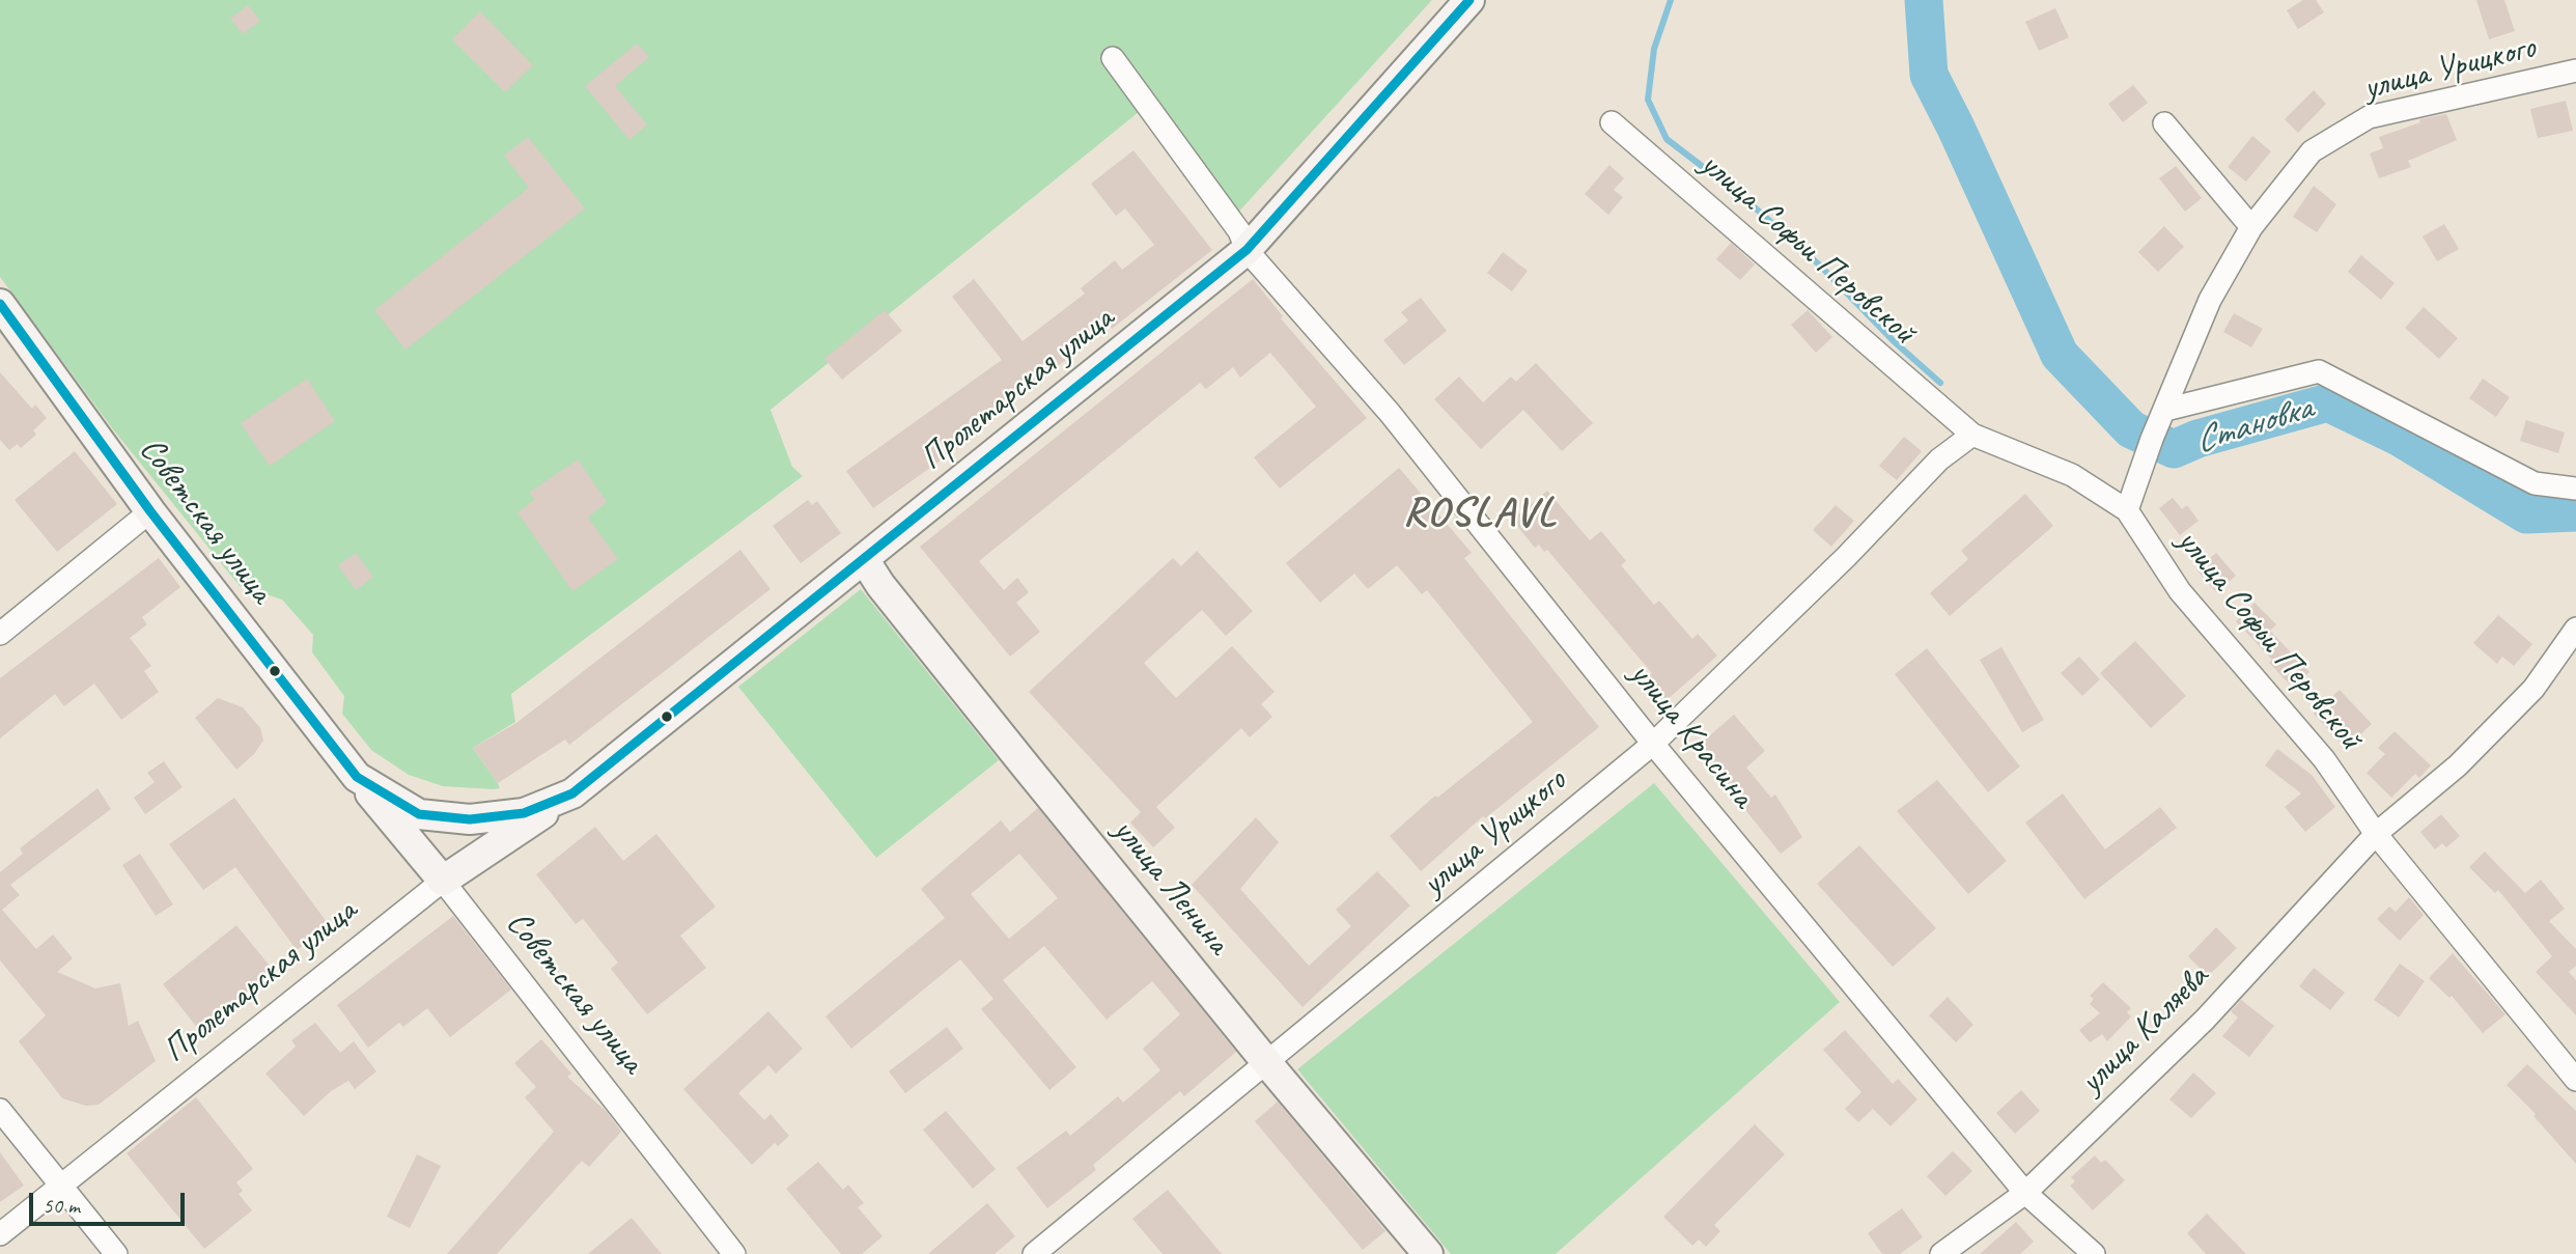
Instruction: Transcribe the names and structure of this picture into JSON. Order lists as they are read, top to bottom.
{
  "streets": {
    "main road": ["Пролетарская улица", "Советская улица", "улица Ленина"],
    "street": [
      "улица Урицкого",
      "улица Софьи Перовской",
      "улица Красина",
      "улица Каляева"
    ]
  },
  "crossings": [
    ["улица Урицкого", "улица Софьи Перовской"],
    ["улица Урицкого", "улица Красина"],
    ["улица Урицкого", "улица Ленина"],
    ["улица Софьи Перовской", "улица Каляева"],
    ["Пролетарская улица", "Советская улица"],
    ["Пролетарская улица", "улица Красина"],
    ["Пролетарская улица", "улица Ленина"],
    ["улица Красина", "улица Каляева"]
  ],
  "districts": ["ROSLAVL"],
  "water": ["Становка"],
  "scale_bar": "50 m"
}
